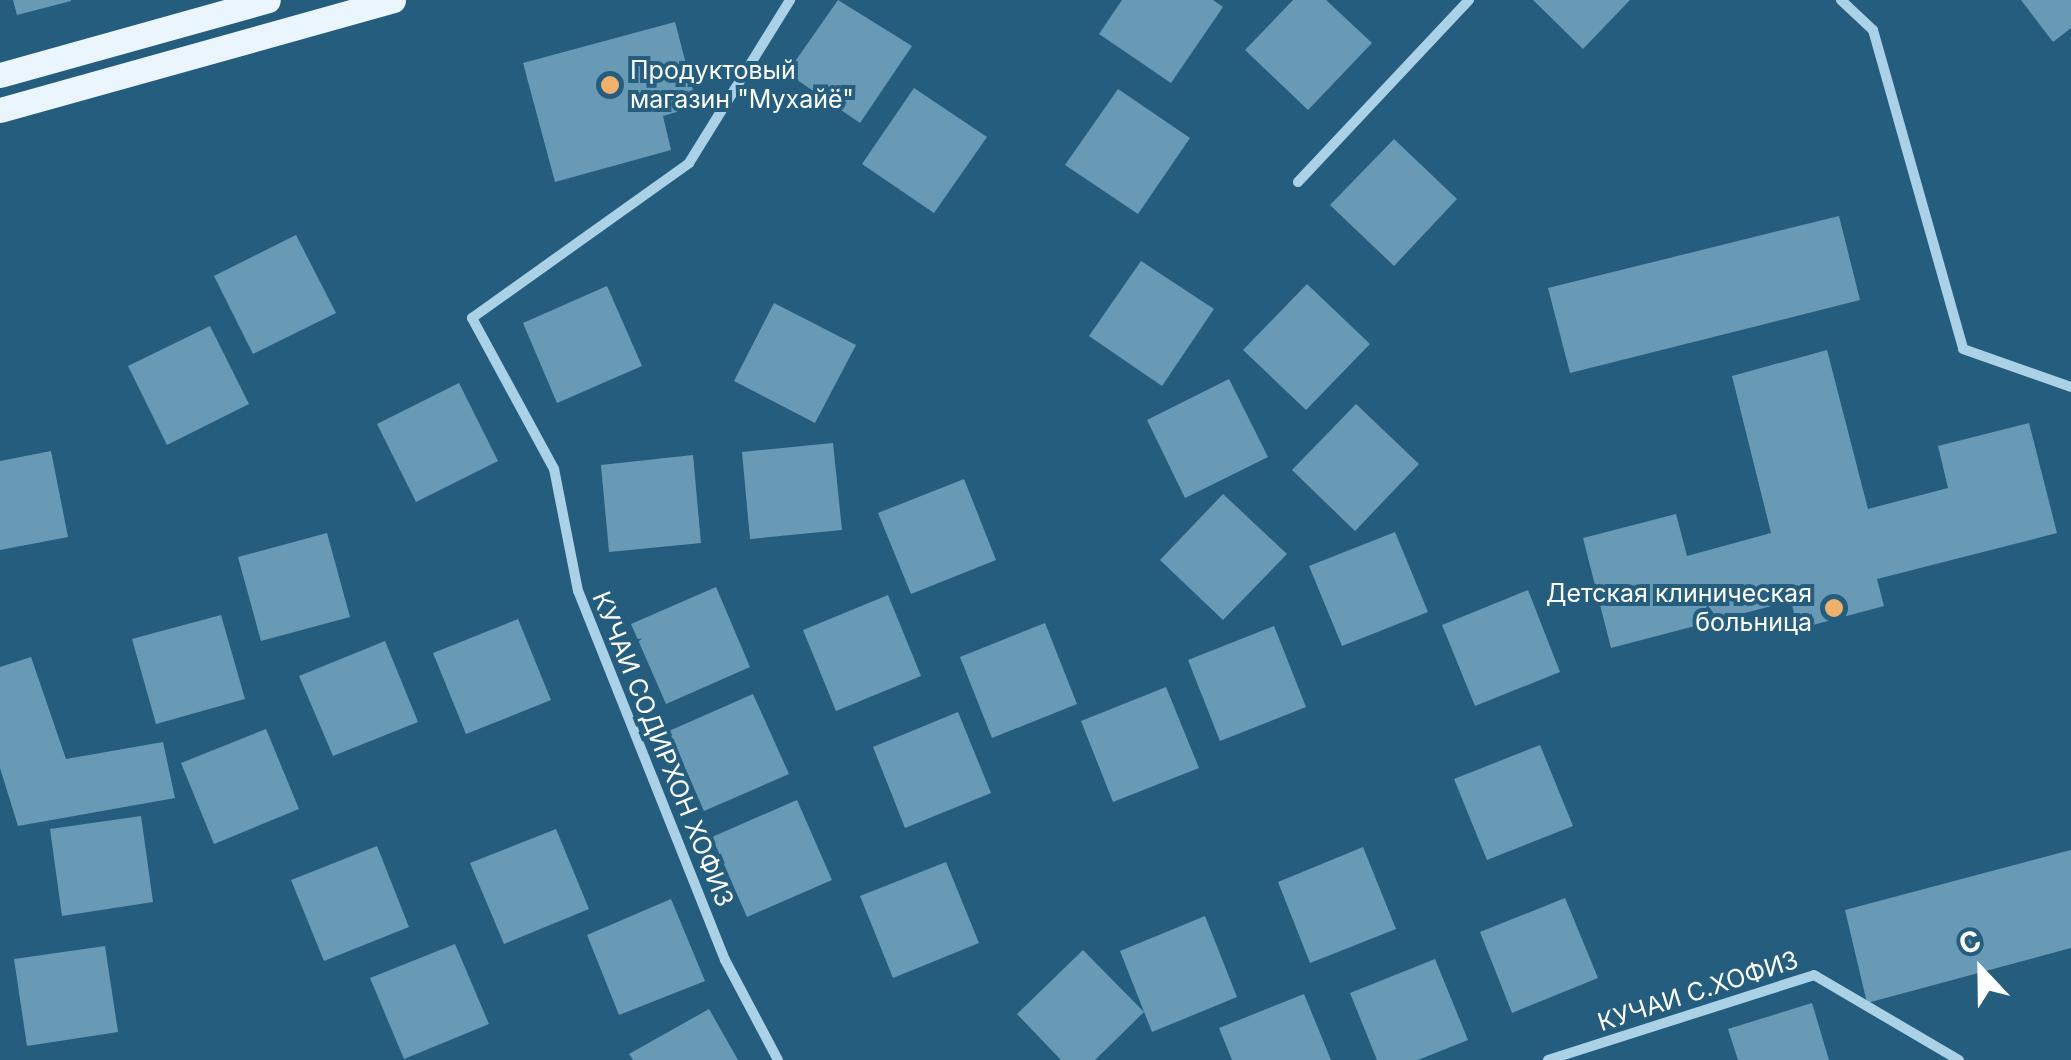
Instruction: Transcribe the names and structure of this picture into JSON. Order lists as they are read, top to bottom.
{
  "streets": {
    "street": ["КУЧАИ СОДИРХОН ХОФИЗ", "КУЧАИ С.ХОФИЗ"]
  },
  "places": ["Продуктовый магазин \"Мухайё\"", "Детская клиническая больница"],
  "north": "top"
}
